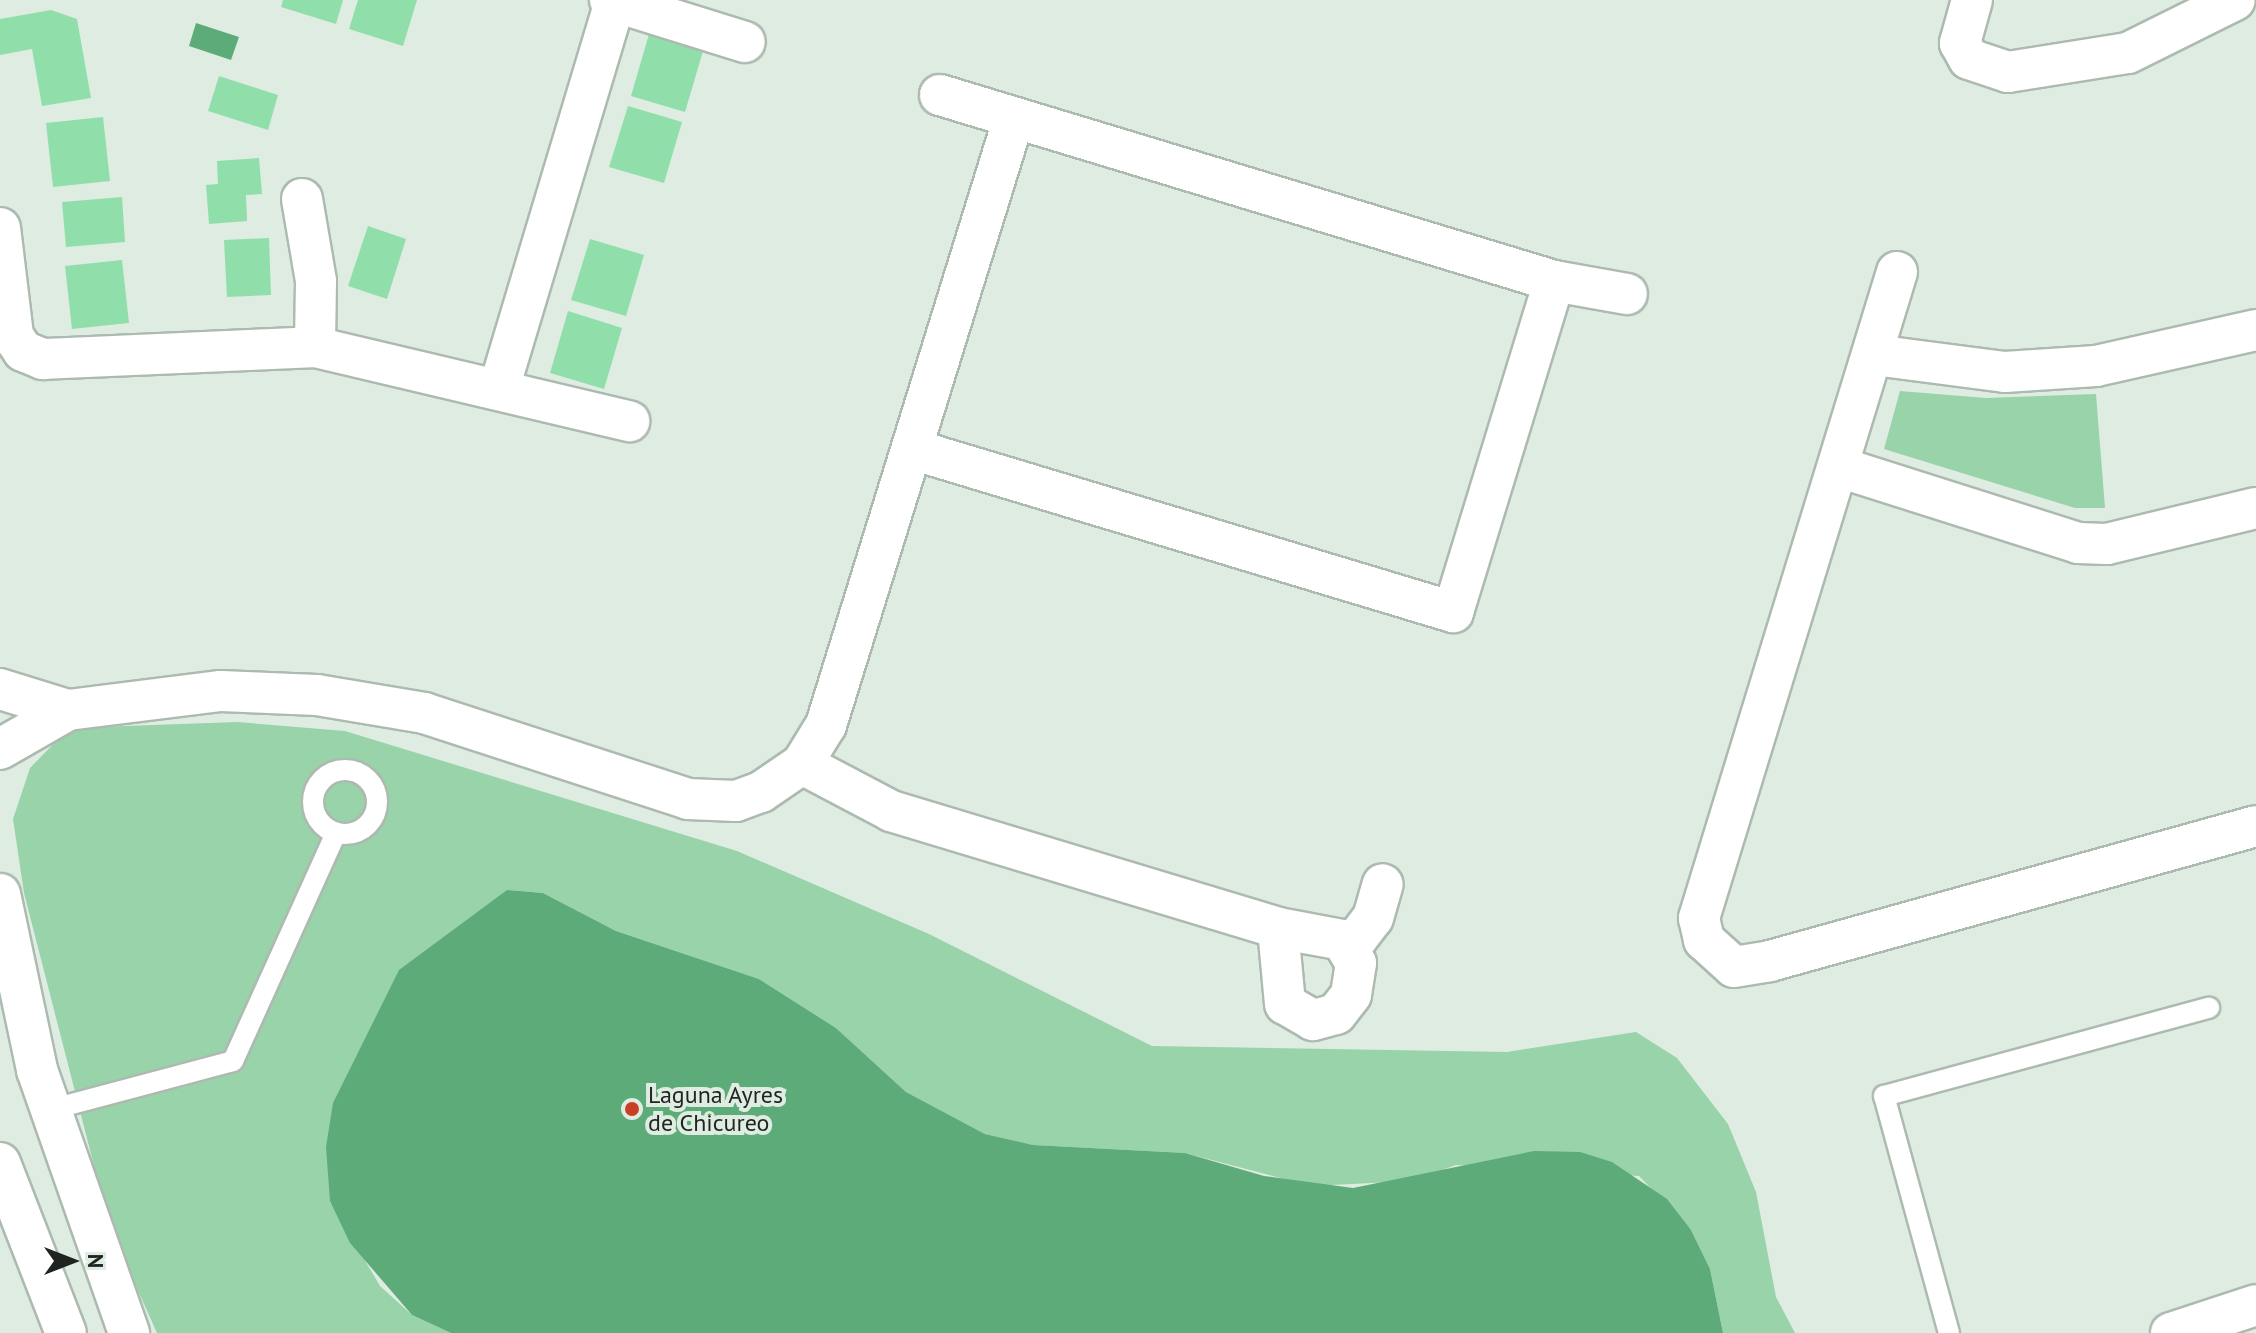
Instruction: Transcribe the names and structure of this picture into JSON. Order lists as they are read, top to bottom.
{
  "places": ["Laguna Ayres de Chicureo"],
  "north": "right"
}
